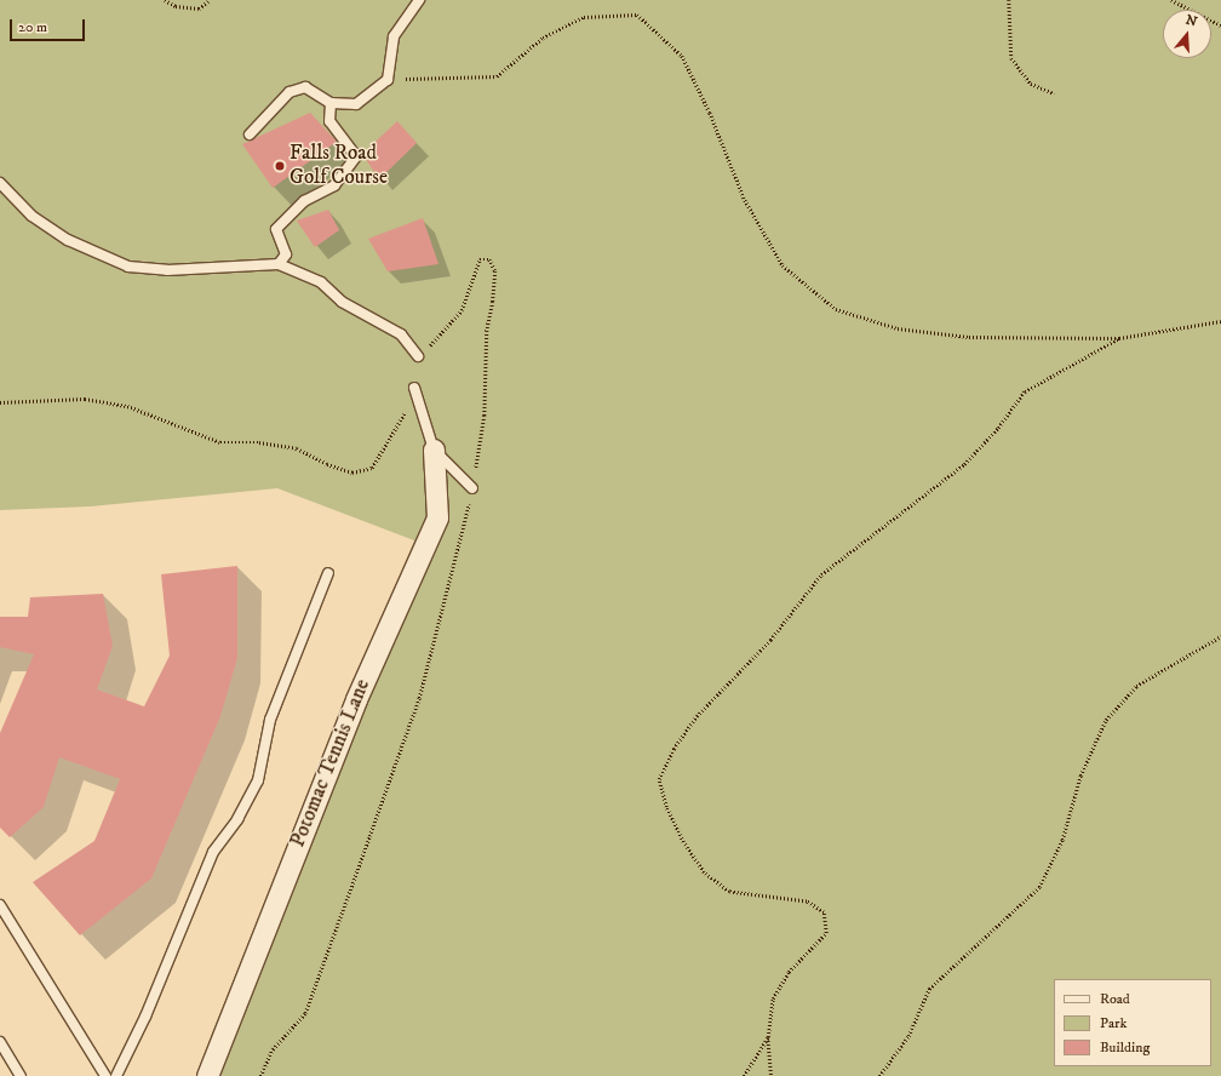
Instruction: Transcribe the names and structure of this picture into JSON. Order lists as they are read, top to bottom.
{
  "streets": {
    "street": ["Potomac Tennis Lane"]
  },
  "places": ["Falls Road Golf Course"],
  "legend": ["Road", "Park", "Building"],
  "scale_bar": "20 m",
  "north": "top"
}
